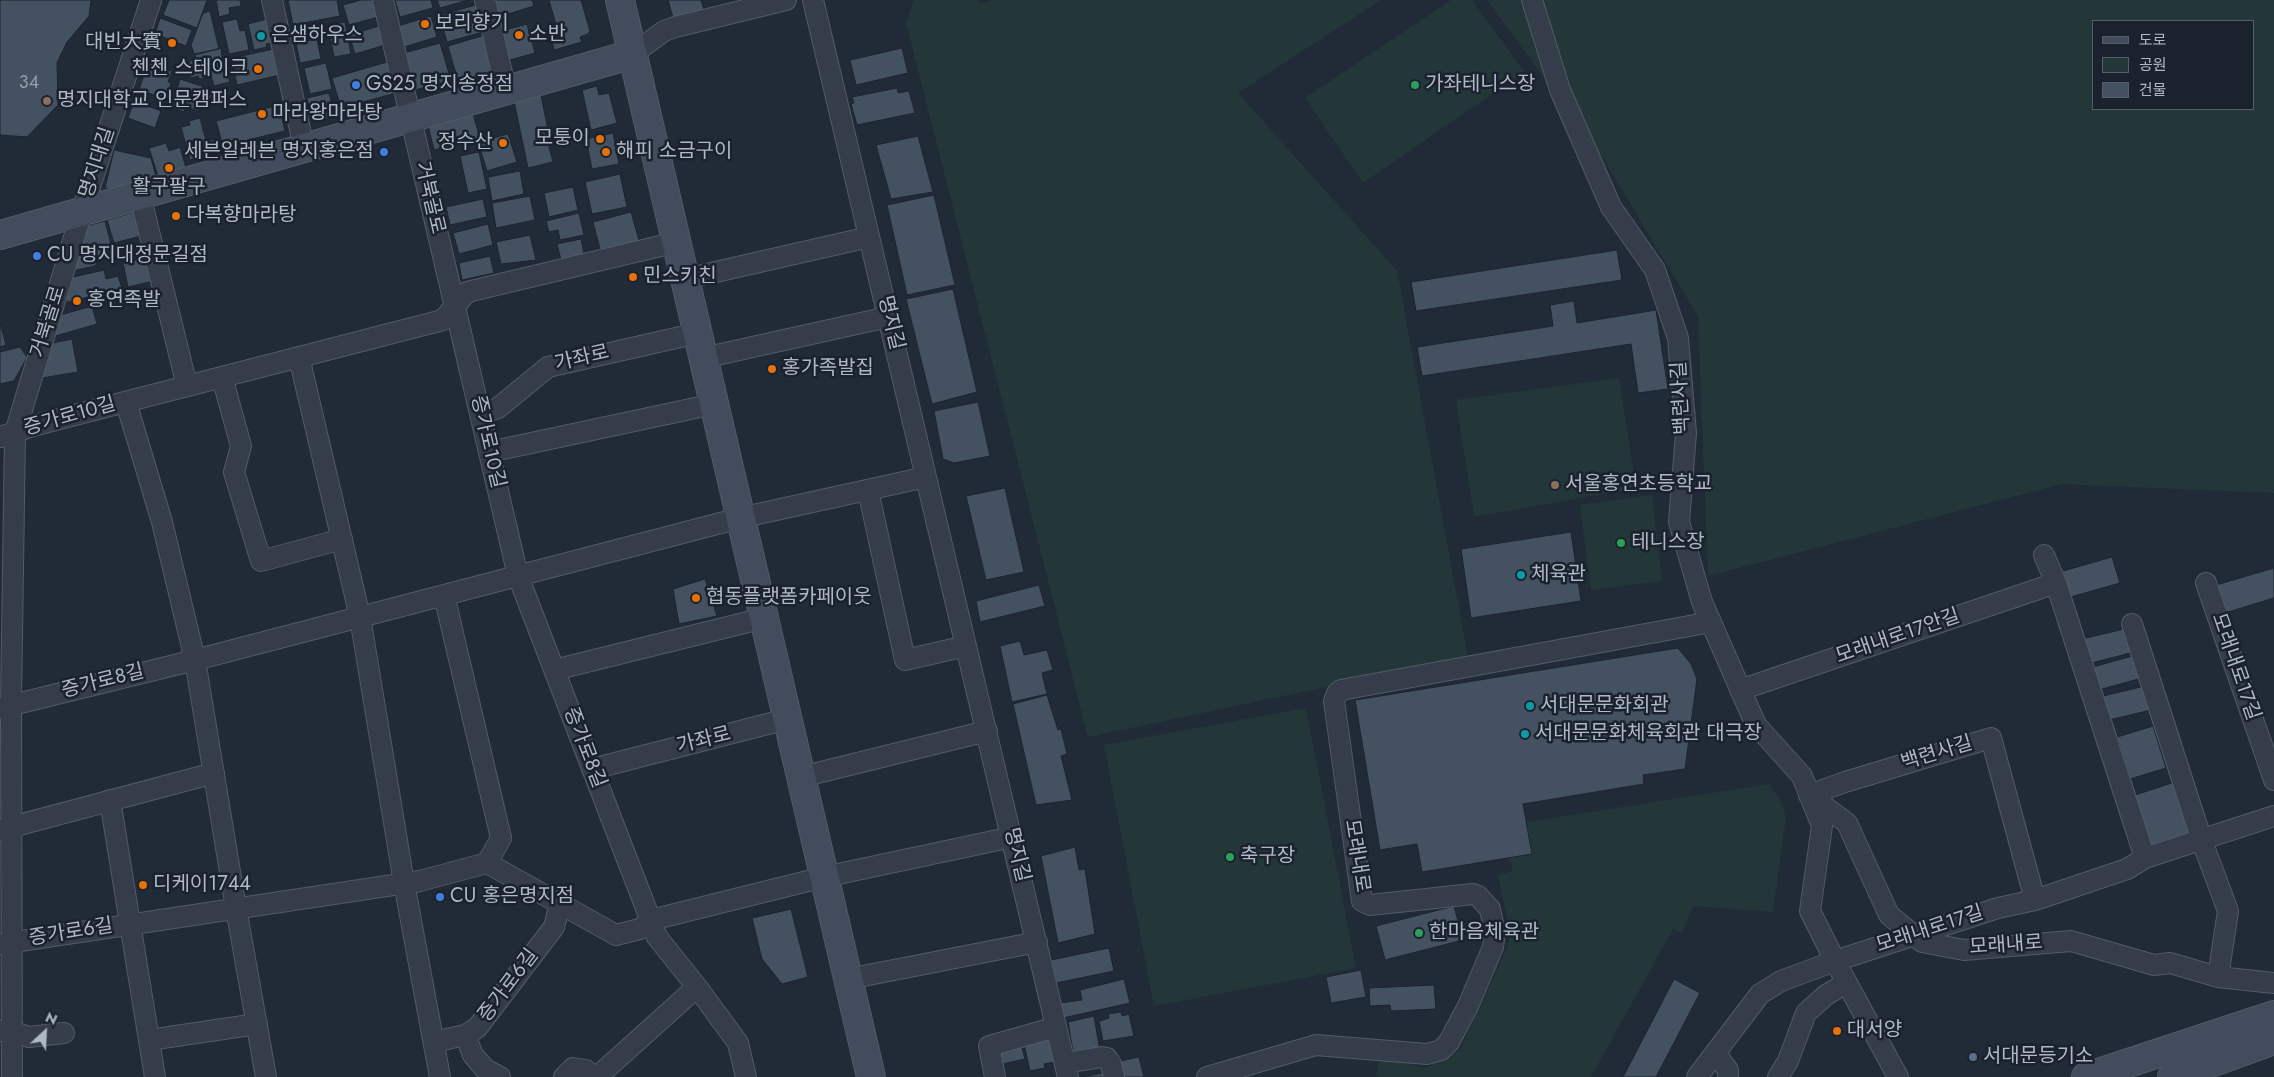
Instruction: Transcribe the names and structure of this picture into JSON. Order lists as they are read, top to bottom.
{
  "streets": {
    "street": [
      "명지대길",
      "거북골로",
      "명지길",
      "가좌로",
      "백련사길",
      "증가로10길",
      "모래내로17안길",
      "모래내로17길",
      "증가로8길",
      "모래내로",
      "증가로6길"
    ]
  },
  "crossings": [
    ["명지대길", "거북골로"],
    ["거북골로", "증가로10길"],
    ["명지길", "가좌로"],
    ["가좌로", "증가로10길"],
    ["가좌로", "증가로8길"],
    ["백련사길", "모래내로17안길"],
    ["백련사길", "모래내로17길"],
    ["백련사길", "모래내로"],
    ["증가로10길", "증가로8길"],
    ["모래내로17길", "모래내로"]
  ],
  "places": [
    "보리향기",
    "소반",
    "은샘하우스",
    "대빈大賓",
    "첸첸 스테이크",
    "GS25 명지송정점",
    "가좌테니스장",
    "명지대학교 인문캠퍼스",
    "마라왕마라탕",
    "모퉁이",
    "정수산",
    "세븐일레븐 명지홍은점",
    "해피 소금구이",
    "활구팔구",
    "다복향마라탕",
    "CU 명지대정문길점",
    "민스키친",
    "홍연족발",
    "홍가족발집",
    "서울홍연초등학교",
    "테니스장",
    "체육관",
    "협동플랫폼카페이웃",
    "서대문문화회관",
    "서대문문화체육회관 대극장",
    "축구장",
    "디케이1744",
    "CU 홍은명지점",
    "한마음체육관",
    "대서양",
    "서대문등기소"
  ],
  "house_numbers": ["34"],
  "legend": ["도로", "공원", "건물"],
  "north": "top right"
}
